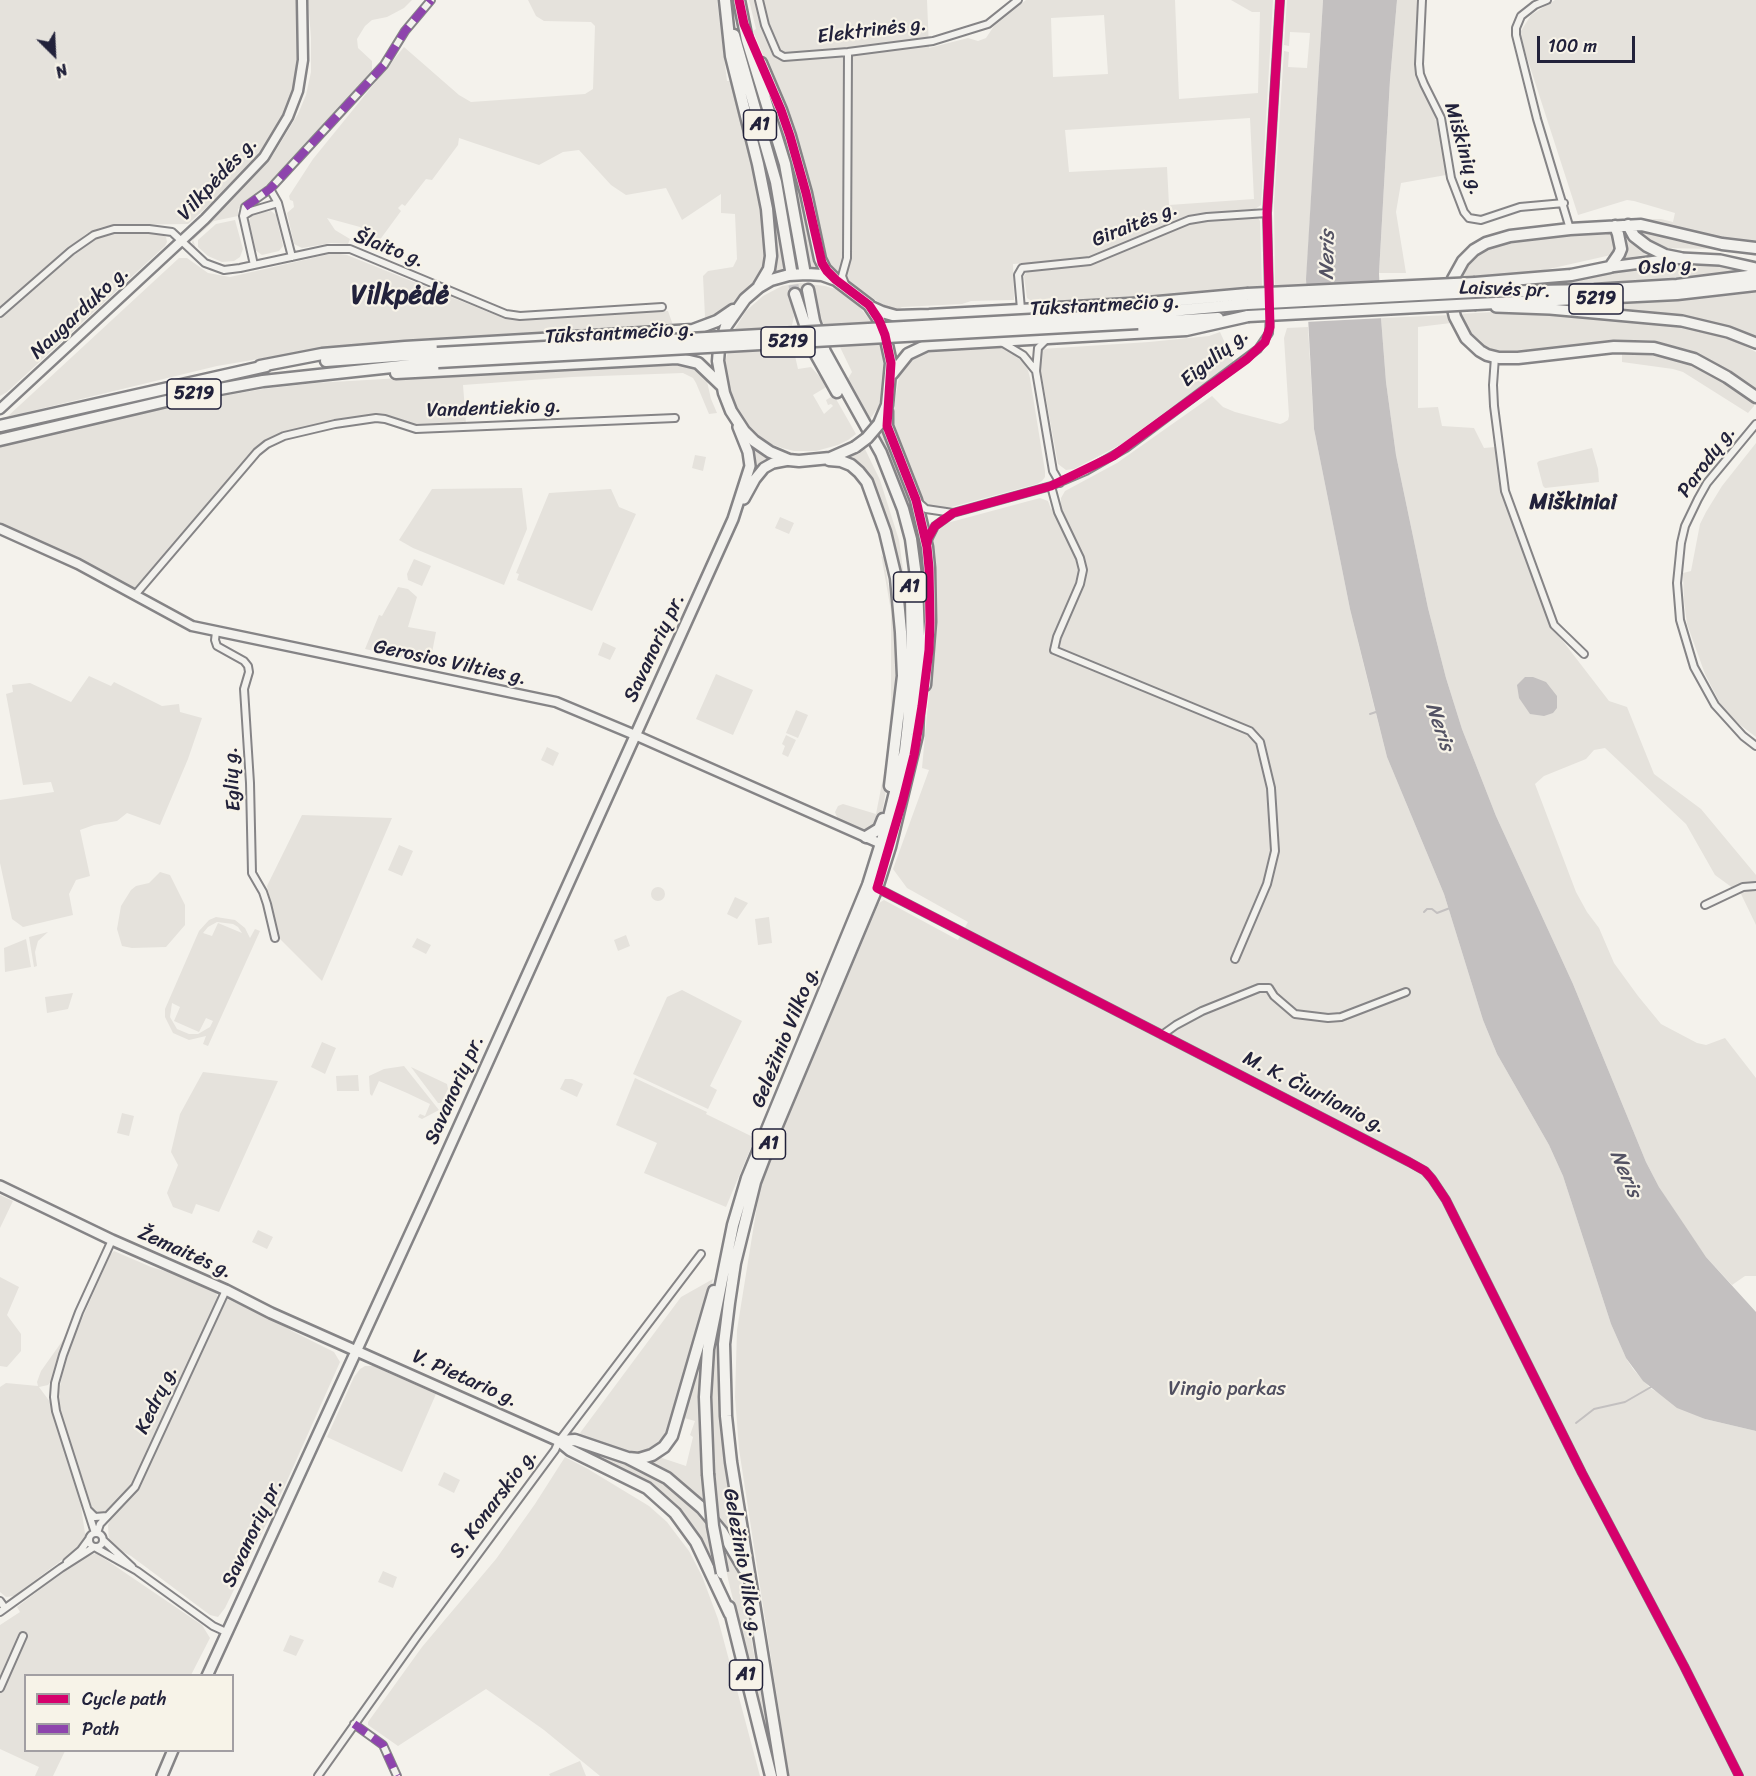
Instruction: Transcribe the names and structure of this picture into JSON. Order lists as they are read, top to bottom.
{
  "streets": {
    "highway": [
      "A1",
      "Oslo g.",
      "Laisvės pr.",
      "5219",
      "Tūkstantmečio g.",
      "Geležinio Vilko g."
    ],
    "main road": [
      "Vilkpėdės g.",
      "Naugarduko g.",
      "Savanorių pr.",
      "Gerosios Vilties g.",
      "Žemaitės g.",
      "V. Pietario g."
    ],
    "street": [
      "Elektrinės g.",
      "Miškinių g.",
      "Giraitės g.",
      "Šlaito g.",
      "Eigulių g.",
      "Vandentiekio g.",
      "Parodų g.",
      "Eglių g.",
      "M. K. Čiurlionio g.",
      "Kedrų g.",
      "S. Konarskio g."
    ]
  },
  "crossings": [
    ["A1", "Geležinio Vilko g."],
    ["Vilkpėdės g.", "Šlaito g."],
    ["Vilkpėdės g.", "Naugarduko g."],
    ["Giraitės g.", "Eigulių g."],
    ["Šlaito g.", "Naugarduko g."],
    ["Oslo g.", "Laisvės pr."],
    ["Laisvės pr.", "Tūkstantmečio g."],
    ["Vandentiekio g.", "Gerosios Vilties g."],
    ["Savanorių pr.", "Gerosios Vilties g."],
    ["Savanorių pr.", "Žemaitės g."],
    ["Savanorių pr.", "V. Pietario g."],
    ["Gerosios Vilties g.", "Eglių g."],
    ["Gerosios Vilties g.", "Geležinio Vilko g."],
    ["Geležinio Vilko g.", "M. K. Čiurlionio g."],
    ["Žemaitės g.", "V. Pietario g."],
    ["Žemaitės g.", "Kedrų g."],
    ["V. Pietario g.", "S. Konarskio g."]
  ],
  "districts": ["Vilkpėdė", "Miškiniai"],
  "water": ["Neris"],
  "parks": ["Vingio parkas"],
  "legend": ["Cycle path", "Path"],
  "scale_bar": "100 m",
  "north": "bottom right"
}
